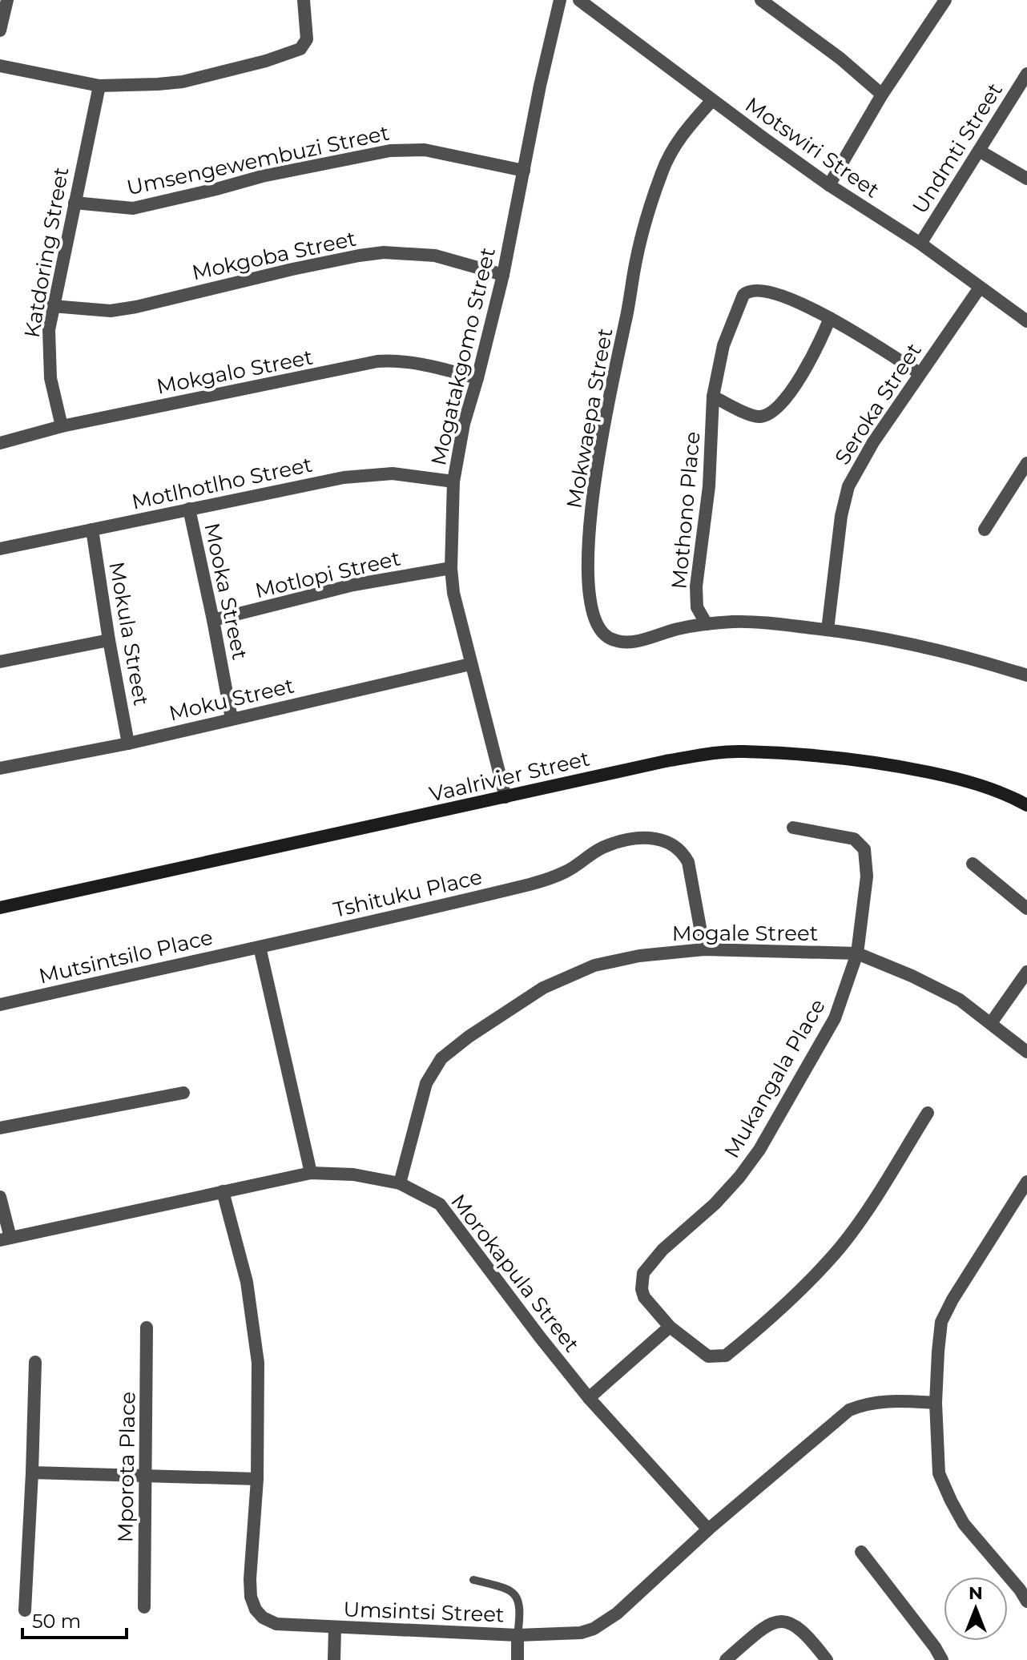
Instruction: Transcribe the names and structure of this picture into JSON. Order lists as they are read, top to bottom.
{
  "streets": {
    "street": [
      "Motswiri Street",
      "Undmti Street",
      "Umsengewembuzi Street",
      "Katdoring Street",
      "Mokgoba Street",
      "Mogatakgomo Street",
      "Mokgalo Street",
      "Seroka Street",
      "Mokwaepa Street",
      "Motlhotlho Street",
      "Mothono Place",
      "Motlopi Street",
      "Mooka Street",
      "Mokula Street",
      "Moku Street",
      "Vaalrivier Street",
      "Tshituku Place",
      "Mogale Street",
      "Mutsintsilo Place",
      "Mukangala Place",
      "Morokapula Street",
      "Mporota Place",
      "Umsintsi Street"
    ]
  },
  "crossings": [
    ["Motswiri Street", "Undmti Street"],
    ["Motswiri Street", "Seroka Street"],
    ["Motswiri Street", "Mokwaepa Street"],
    ["Umsengewembuzi Street", "Katdoring Street"],
    ["Umsengewembuzi Street", "Mogatakgomo Street"],
    ["Katdoring Street", "Mokgoba Street"],
    ["Katdoring Street", "Mokgalo Street"],
    ["Mokgoba Street", "Mogatakgomo Street"],
    ["Mogatakgomo Street", "Mokgalo Street"],
    ["Mogatakgomo Street", "Motlhotlho Street"],
    ["Mogatakgomo Street", "Motlopi Street"],
    ["Mogatakgomo Street", "Moku Street"],
    ["Mogatakgomo Street", "Vaalrivier Street"],
    ["Seroka Street", "Mokwaepa Street"],
    ["Seroka Street", "Mothono Place"],
    ["Mokwaepa Street", "Mothono Place"],
    ["Motlhotlho Street", "Mooka Street"],
    ["Motlhotlho Street", "Mokula Street"],
    ["Motlopi Street", "Mooka Street"],
    ["Mooka Street", "Moku Street"],
    ["Mokula Street", "Moku Street"],
    ["Tshituku Place", "Mogale Street"],
    ["Tshituku Place", "Mutsintsilo Place"],
    ["Mogale Street", "Mukangala Place"],
    ["Mogale Street", "Morokapula Street"],
    ["Morokapula Street", "Umsintsi Street"]
  ],
  "scale_bar": "50 m",
  "north": "top"
}
